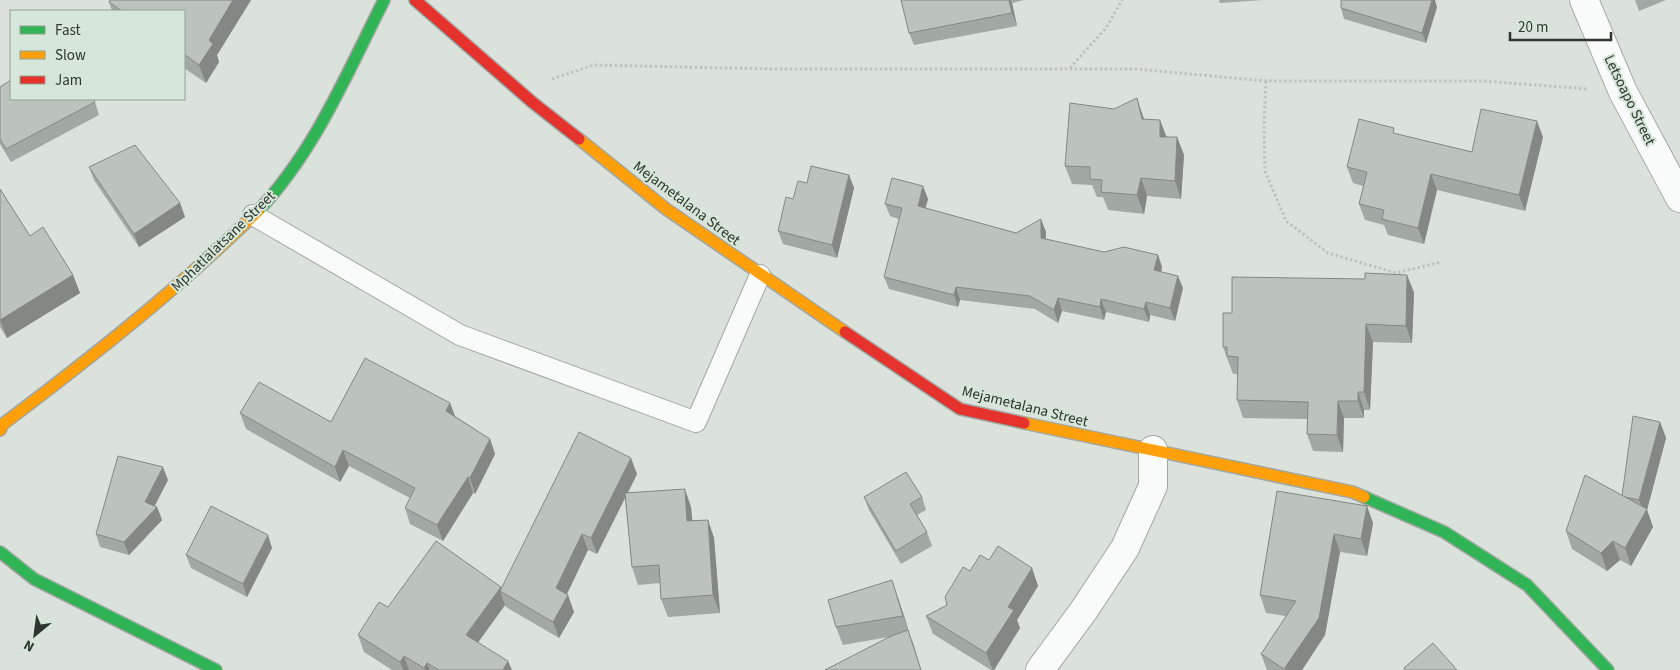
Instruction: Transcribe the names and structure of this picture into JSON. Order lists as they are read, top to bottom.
{
  "streets": {
    "street": ["Letsoapo Street", "Mejametalana Street", "Mphatlalatsane Street"]
  },
  "legend": ["Fast", "Slow", "Jam"],
  "scale_bar": "20 m",
  "north": "bottom left"
}
